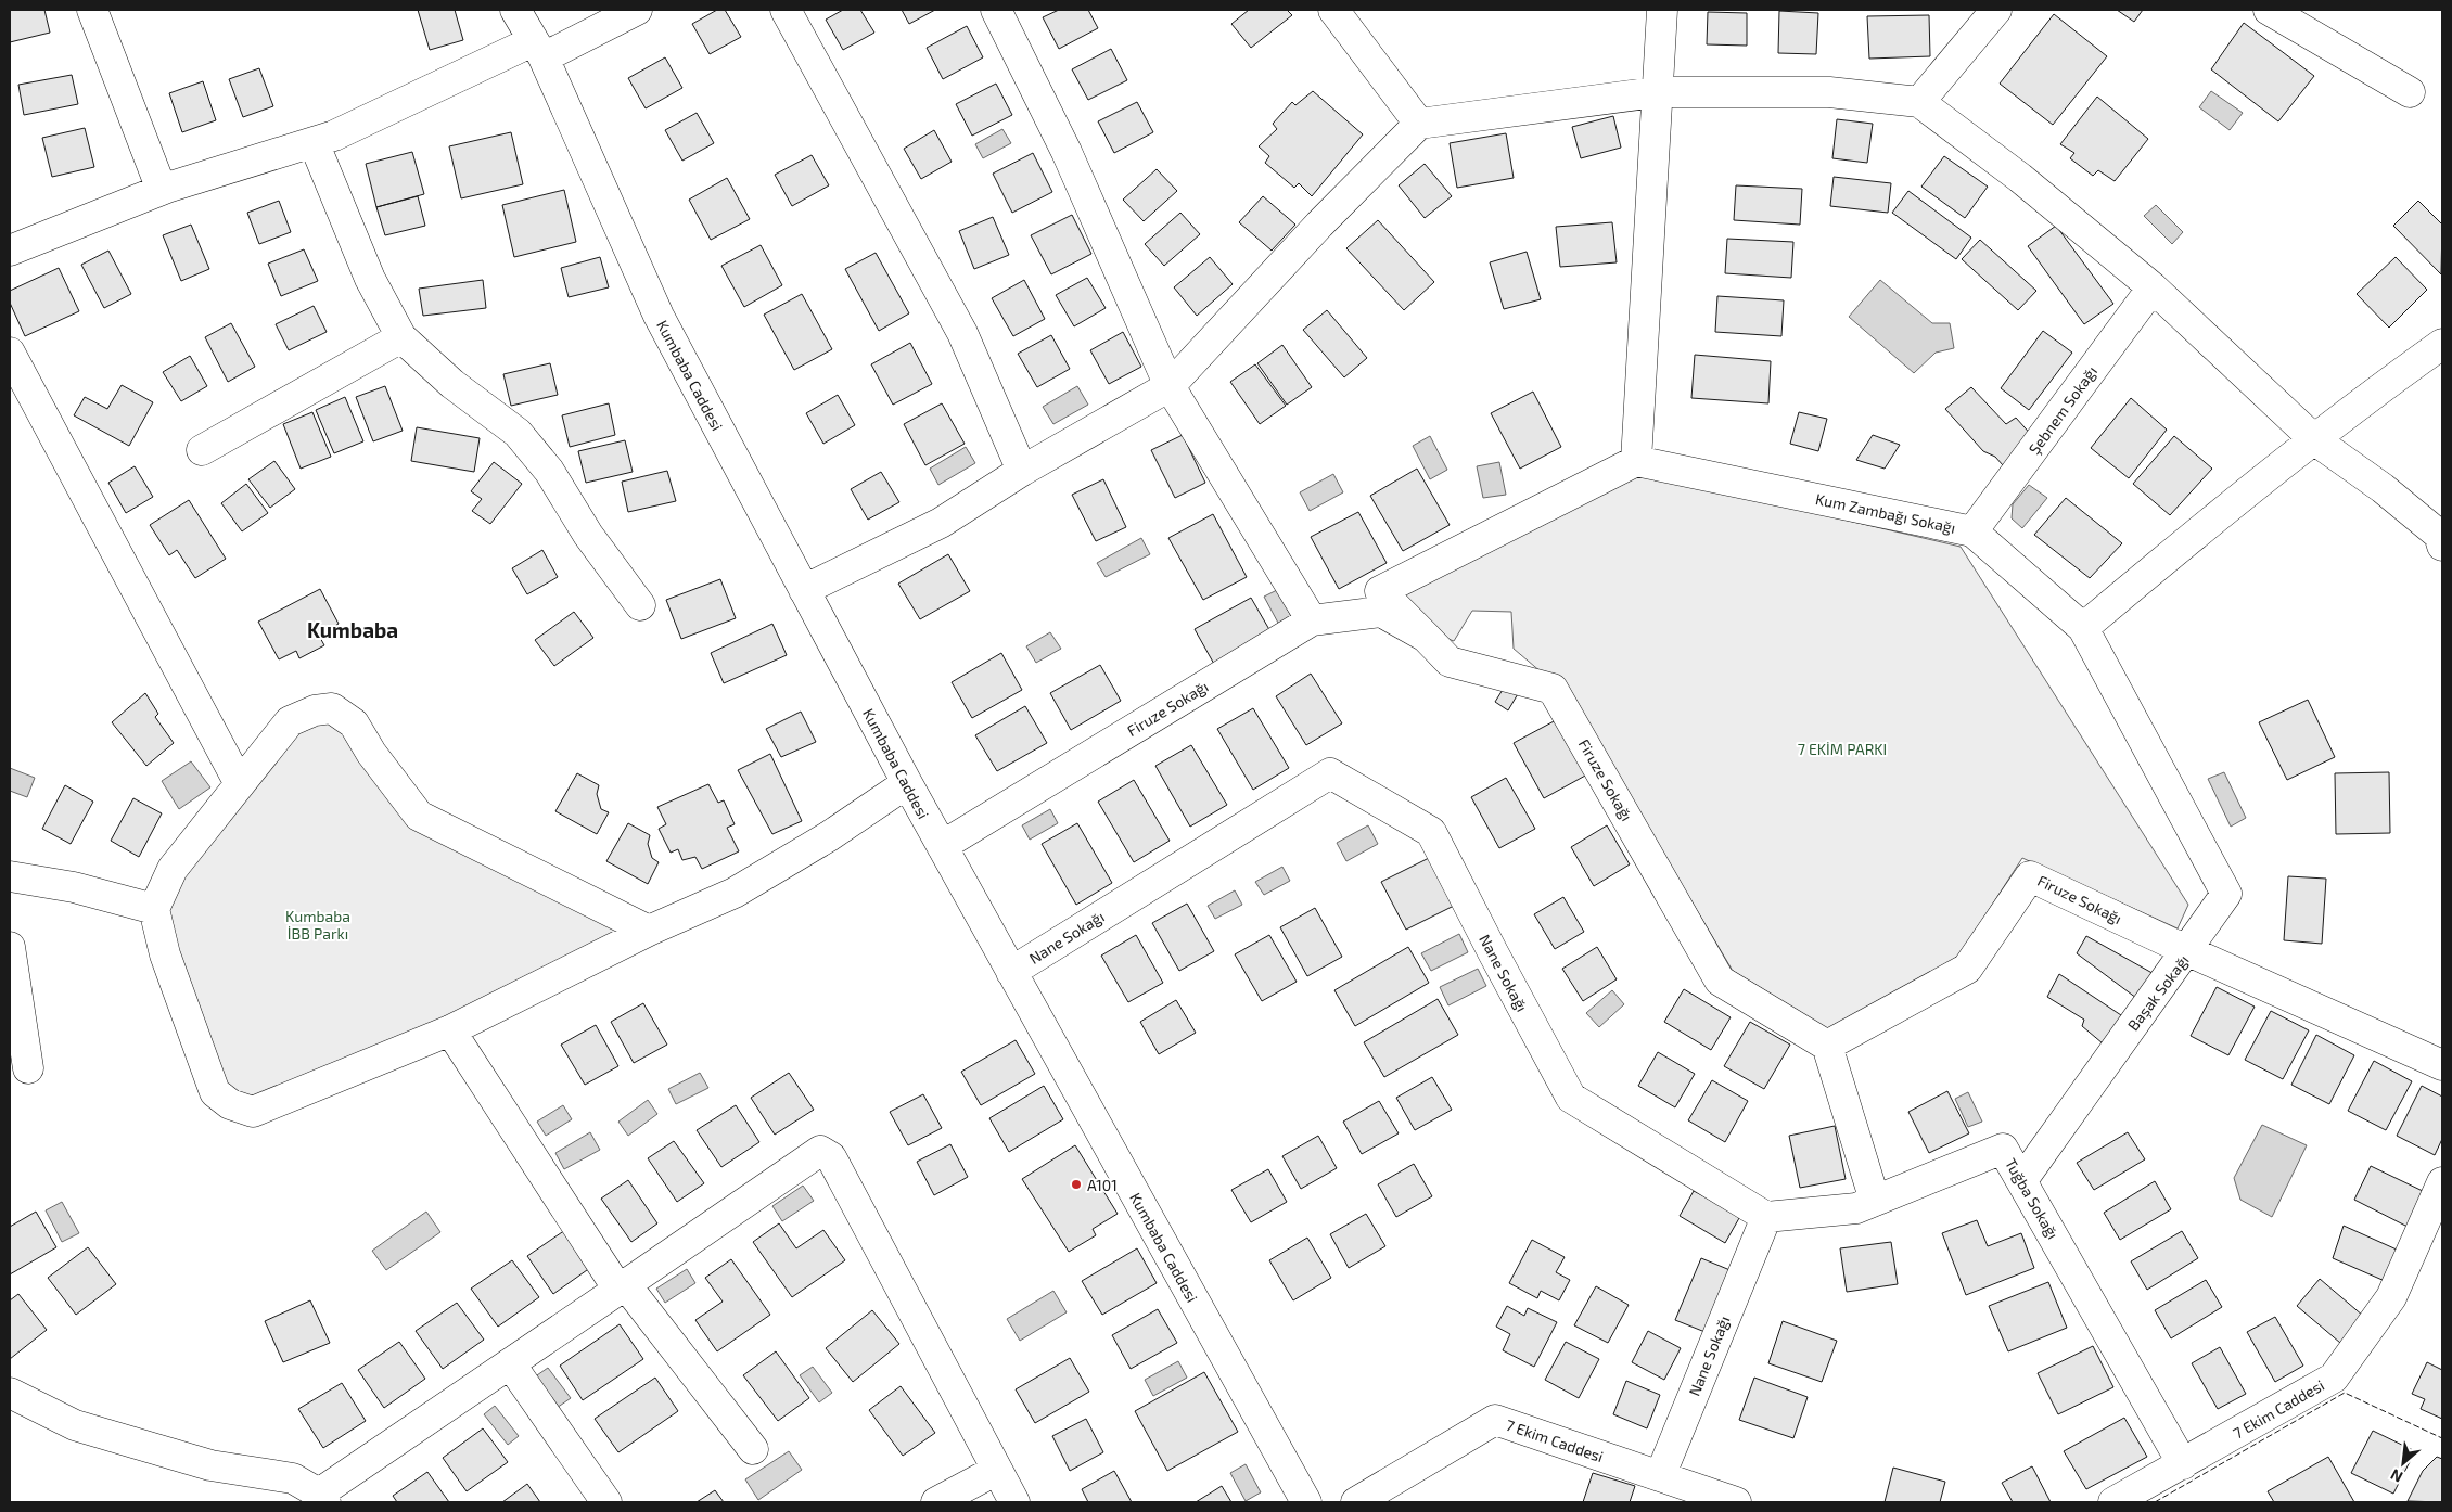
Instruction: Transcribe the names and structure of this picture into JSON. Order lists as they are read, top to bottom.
{
  "streets": {
    "street": [
      "Kumbaba Caddesi",
      "Şebnem Sokağı",
      "Kum Zambağı Sokağı",
      "Firuze Sokağı",
      "Nane Sokağı",
      "Başak Sokağı",
      "Tuğba Sokağı",
      "7 Ekim Caddesi"
    ]
  },
  "crossings": [
    ["Kumbaba Caddesi", "Firuze Sokağı"],
    ["Kumbaba Caddesi", "Nane Sokağı"],
    ["Şebnem Sokağı", "Kum Zambağı Sokağı"],
    ["Kum Zambağı Sokağı", "Firuze Sokağı"],
    ["Kum Zambağı Sokağı", "Başak Sokağı"],
    ["Firuze Sokağı", "Başak Sokağı"],
    ["Nane Sokağı", "Tuğba Sokağı"],
    ["Nane Sokağı", "7 Ekim Caddesi"],
    ["Başak Sokağı", "Tuğba Sokağı"],
    ["Tuğba Sokağı", "7 Ekim Caddesi"]
  ],
  "districts": ["Kumbaba"],
  "parks": ["7 EKİM PARKI", "Kumbaba İBB Parkı"],
  "places": ["A101"],
  "north": "bottom left"
}
